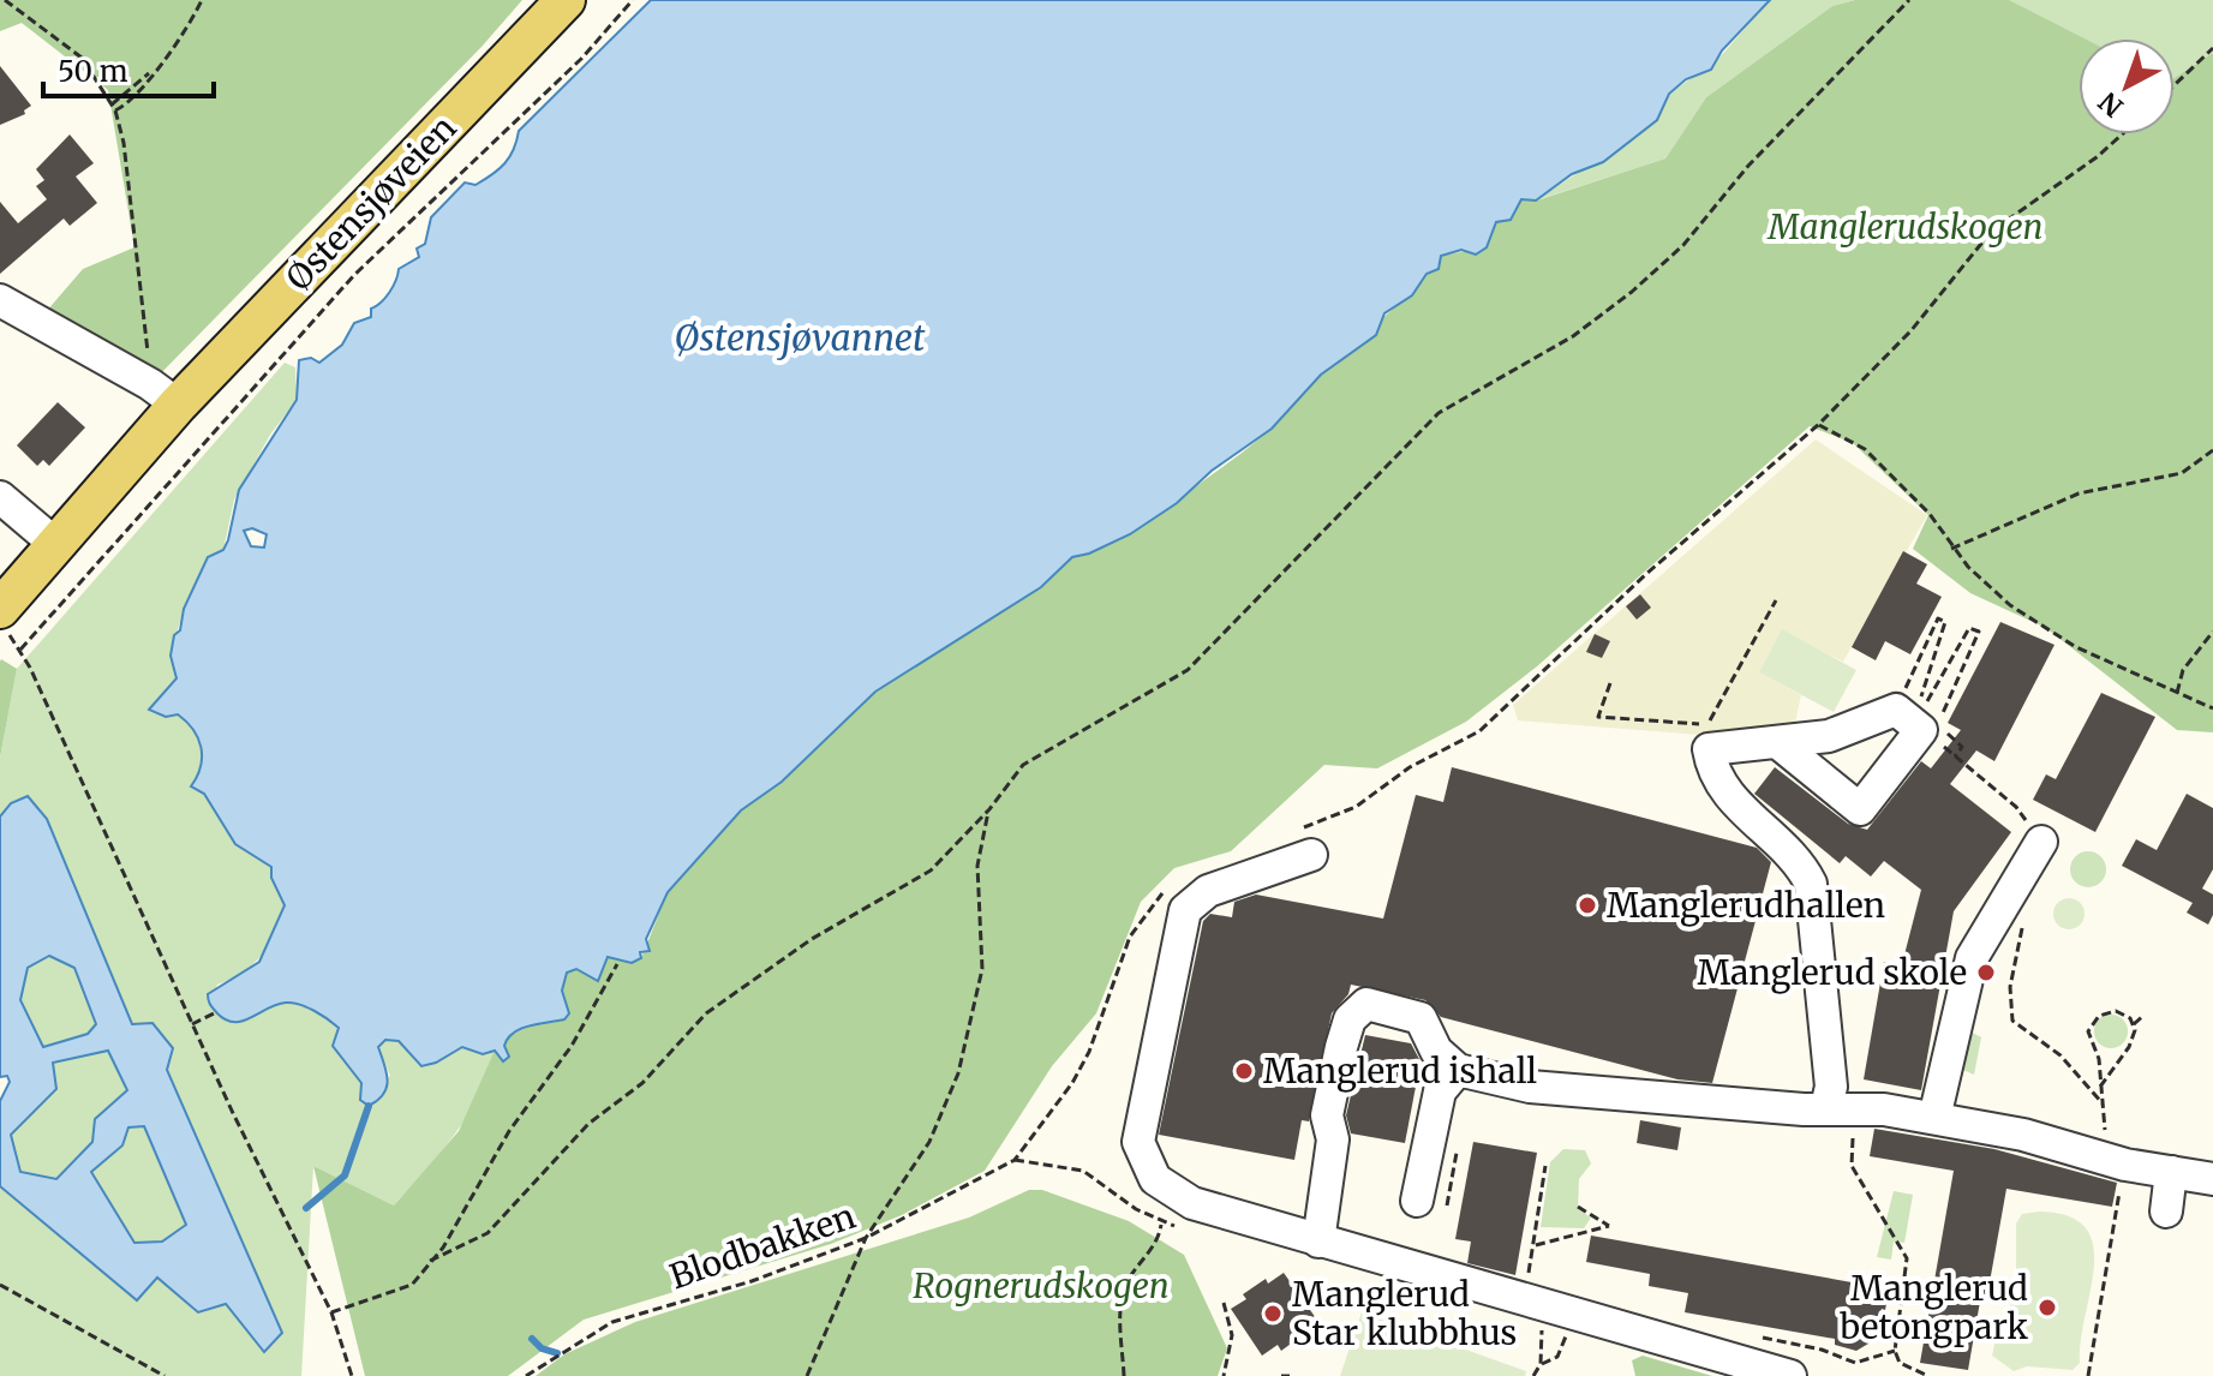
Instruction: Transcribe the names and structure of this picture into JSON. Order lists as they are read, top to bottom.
{
  "streets": {
    "main road": ["Østensjøveien"],
    "path": ["Blodbakken"]
  },
  "water": ["Østensjøvannet"],
  "parks": ["Manglerudskogen", "Rognerudskogen"],
  "places": [
    "Manglerudhallen",
    "Manglerud skole",
    "Manglerud ishall",
    "Manglerud betongpark",
    "Manglerud Star klubbhus"
  ],
  "scale_bar": "50 m",
  "north": "bottom left"
}
